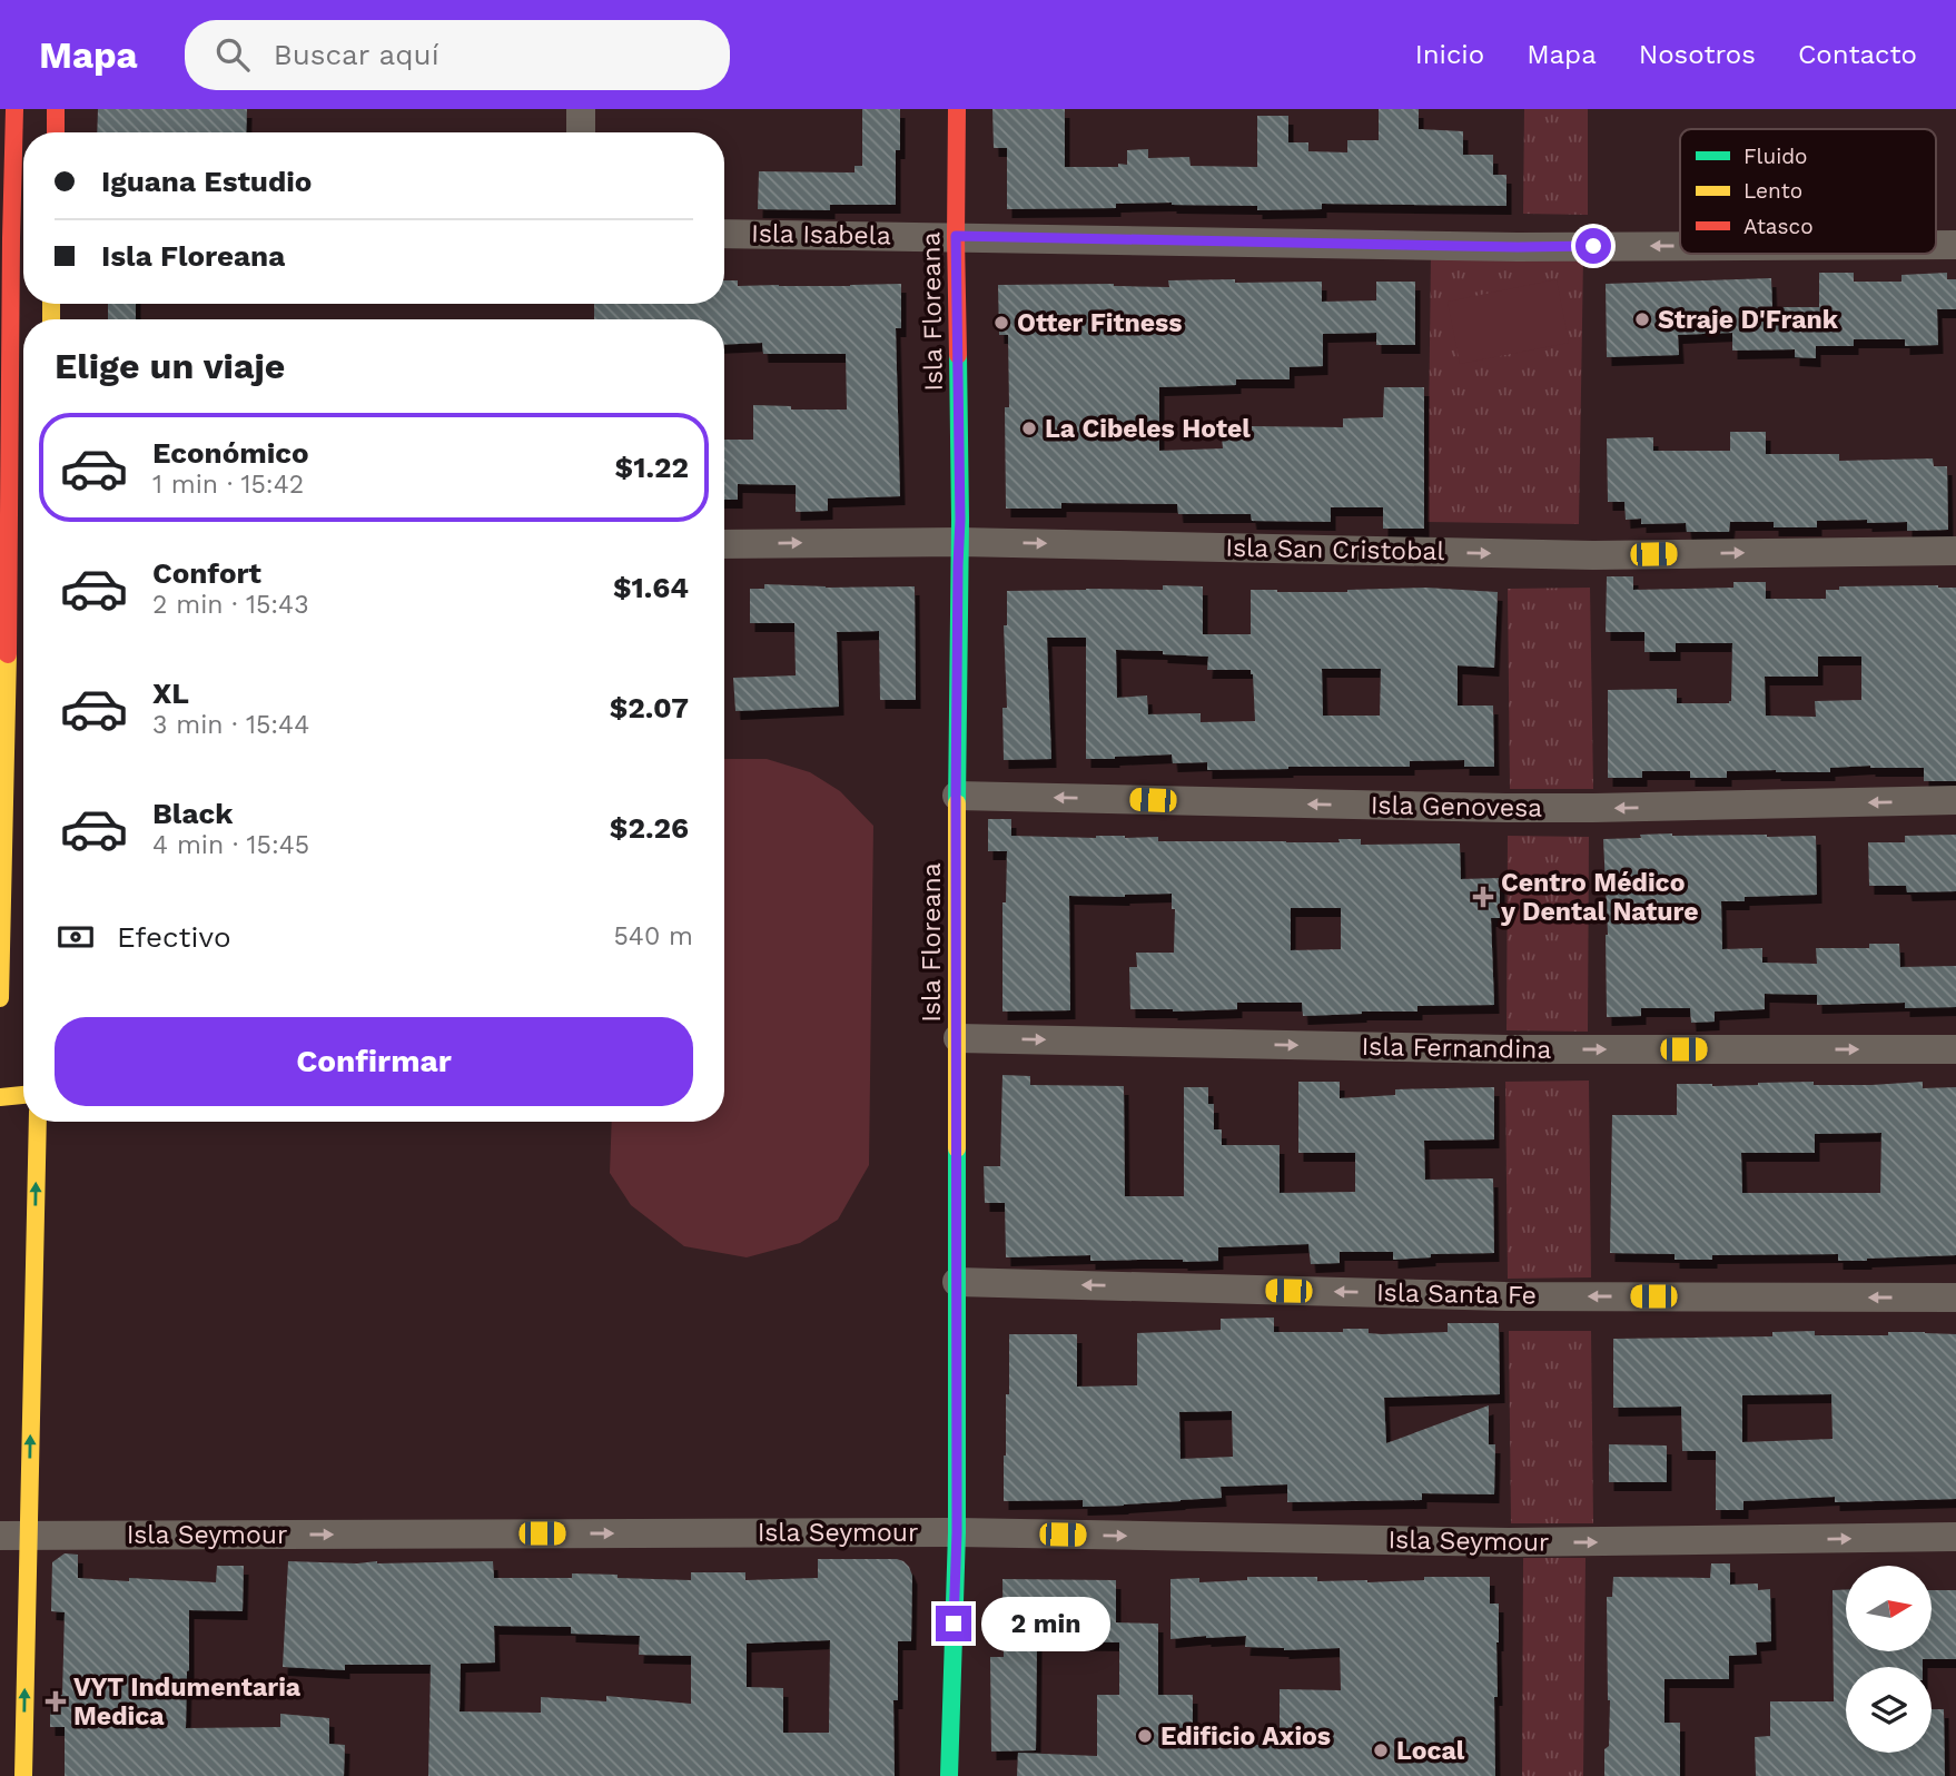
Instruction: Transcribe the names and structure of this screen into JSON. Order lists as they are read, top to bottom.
{
  "streets": {
    "street": [
      "Isla Isabela",
      "Isla Floreana",
      "Isla San Cristobal",
      "Isla Genovesa",
      "Isla Fernandina",
      "Isla Santa Fe",
      "Isla Seymour"
    ]
  },
  "crossings": [
    ["Isla Isabela", "Isla Floreana"],
    ["Isla Floreana", "Isla San Cristobal"],
    ["Isla Floreana", "Isla Genovesa"],
    ["Isla Floreana", "Isla Fernandina"],
    ["Isla Floreana", "Isla Santa Fe"],
    ["Isla Floreana", "Isla Seymour"]
  ],
  "one_way": [
    "Isla Isabela",
    "Isla San Cristobal",
    "Isla Genovesa",
    "Isla Fernandina",
    "Isla Santa Fe",
    "Isla Seymour"
  ],
  "places": {
    "other": [
      "Straje D'Frank",
      "Otter Fitness",
      "La Cibeles Hotel",
      "Edificio Axios",
      "Local"
    ],
    "health": ["Centro Médico y Dental Nature", "VYT Indumentaria Medica"]
  },
  "legend": ["Fluido", "Lento", "Atasco"],
  "north": "right",
  "page": {
    "header": "Mapa",
    "search": "Buscar aquí",
    "nav": [
      "Inicio",
      "Mapa",
      "Nosotros",
      "Contacto"
    ],
    "banner": ["Iguana Estudio", "Isla Floreana"],
    "heading": "Elige un viaje",
    "list": [
      {
        "name": "Económico",
        "note": "1 min · 15:42",
        "value": "$1.22"
      },
      {
        "name": "Confort",
        "note": "2 min · 15:43",
        "value": "$1.64"
      },
      {
        "name": "XL",
        "note": "3 min · 15:44",
        "value": "$2.07"
      },
      {
        "name": "Black",
        "note": "4 min · 15:45",
        "value": "$2.26"
      }
    ],
    "pay": ["Efectivo", "540 m"],
    "buttons": "Confirmar",
    "bubble": "2 min"
  }
}
